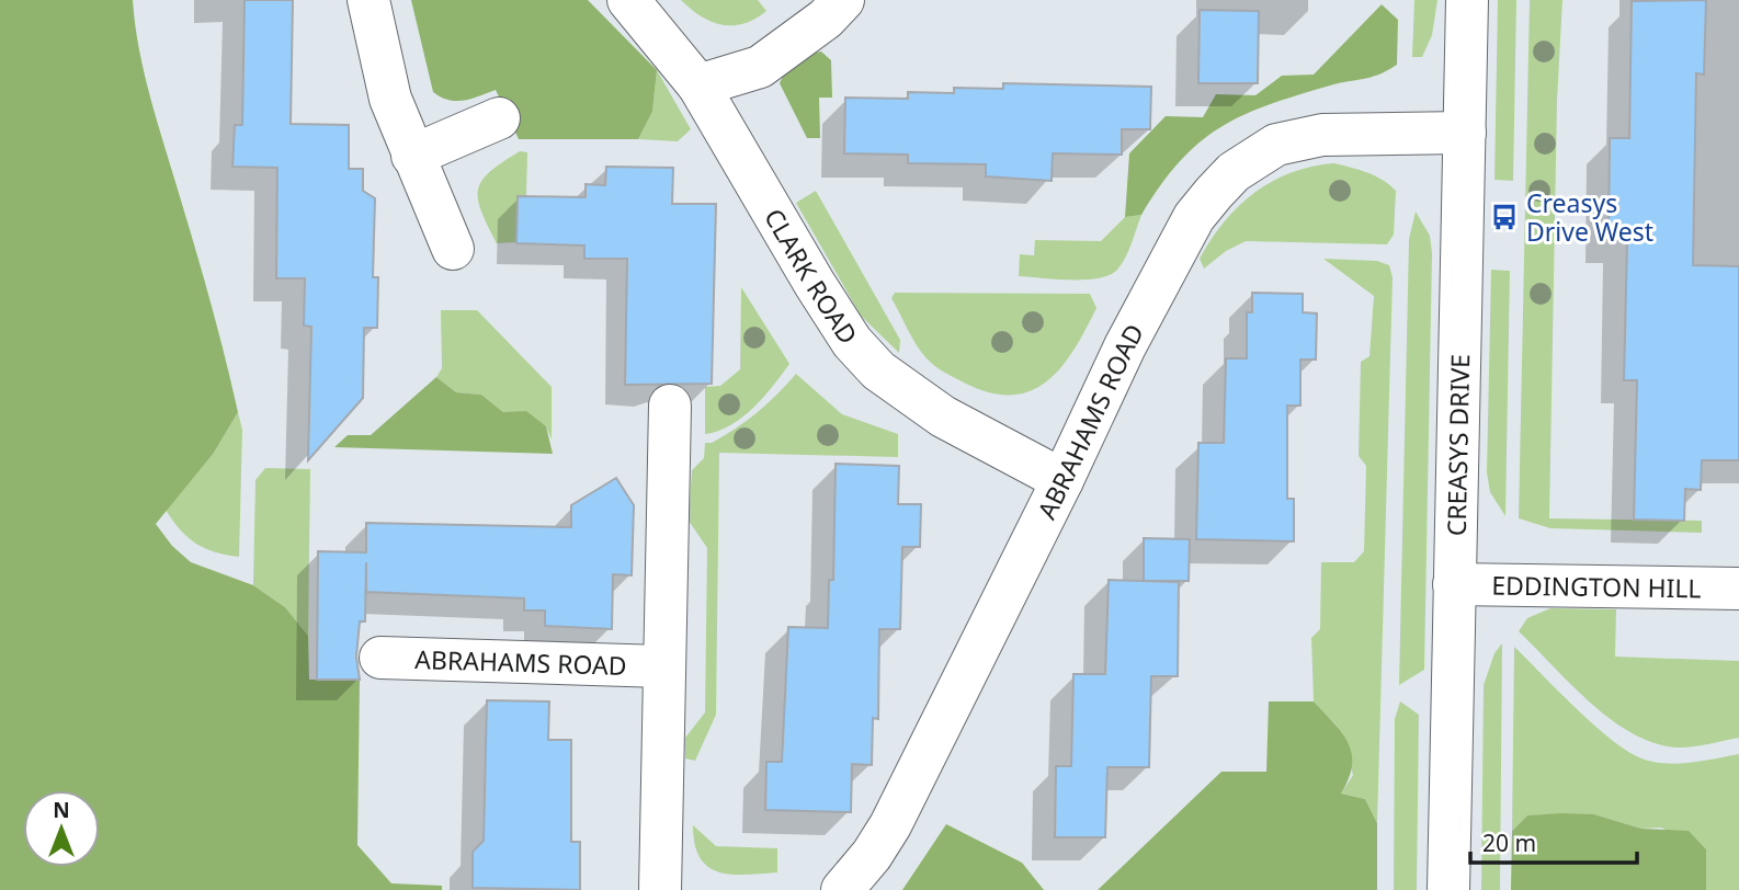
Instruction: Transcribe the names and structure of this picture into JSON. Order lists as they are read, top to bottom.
{
  "streets": {
    "street": [
      "CLARK ROAD",
      "ABRAHAMS ROAD",
      "CREASYS DRIVE",
      "EDDINGTON HILL"
    ]
  },
  "crossings": [
    ["CLARK ROAD", "ABRAHAMS ROAD"],
    ["ABRAHAMS ROAD", "CREASYS DRIVE"],
    ["CREASYS DRIVE", "EDDINGTON HILL"]
  ],
  "places": {
    "bus stop": ["Creasys Drive West"]
  },
  "scale_bar": "20 m",
  "north": "top"
}
